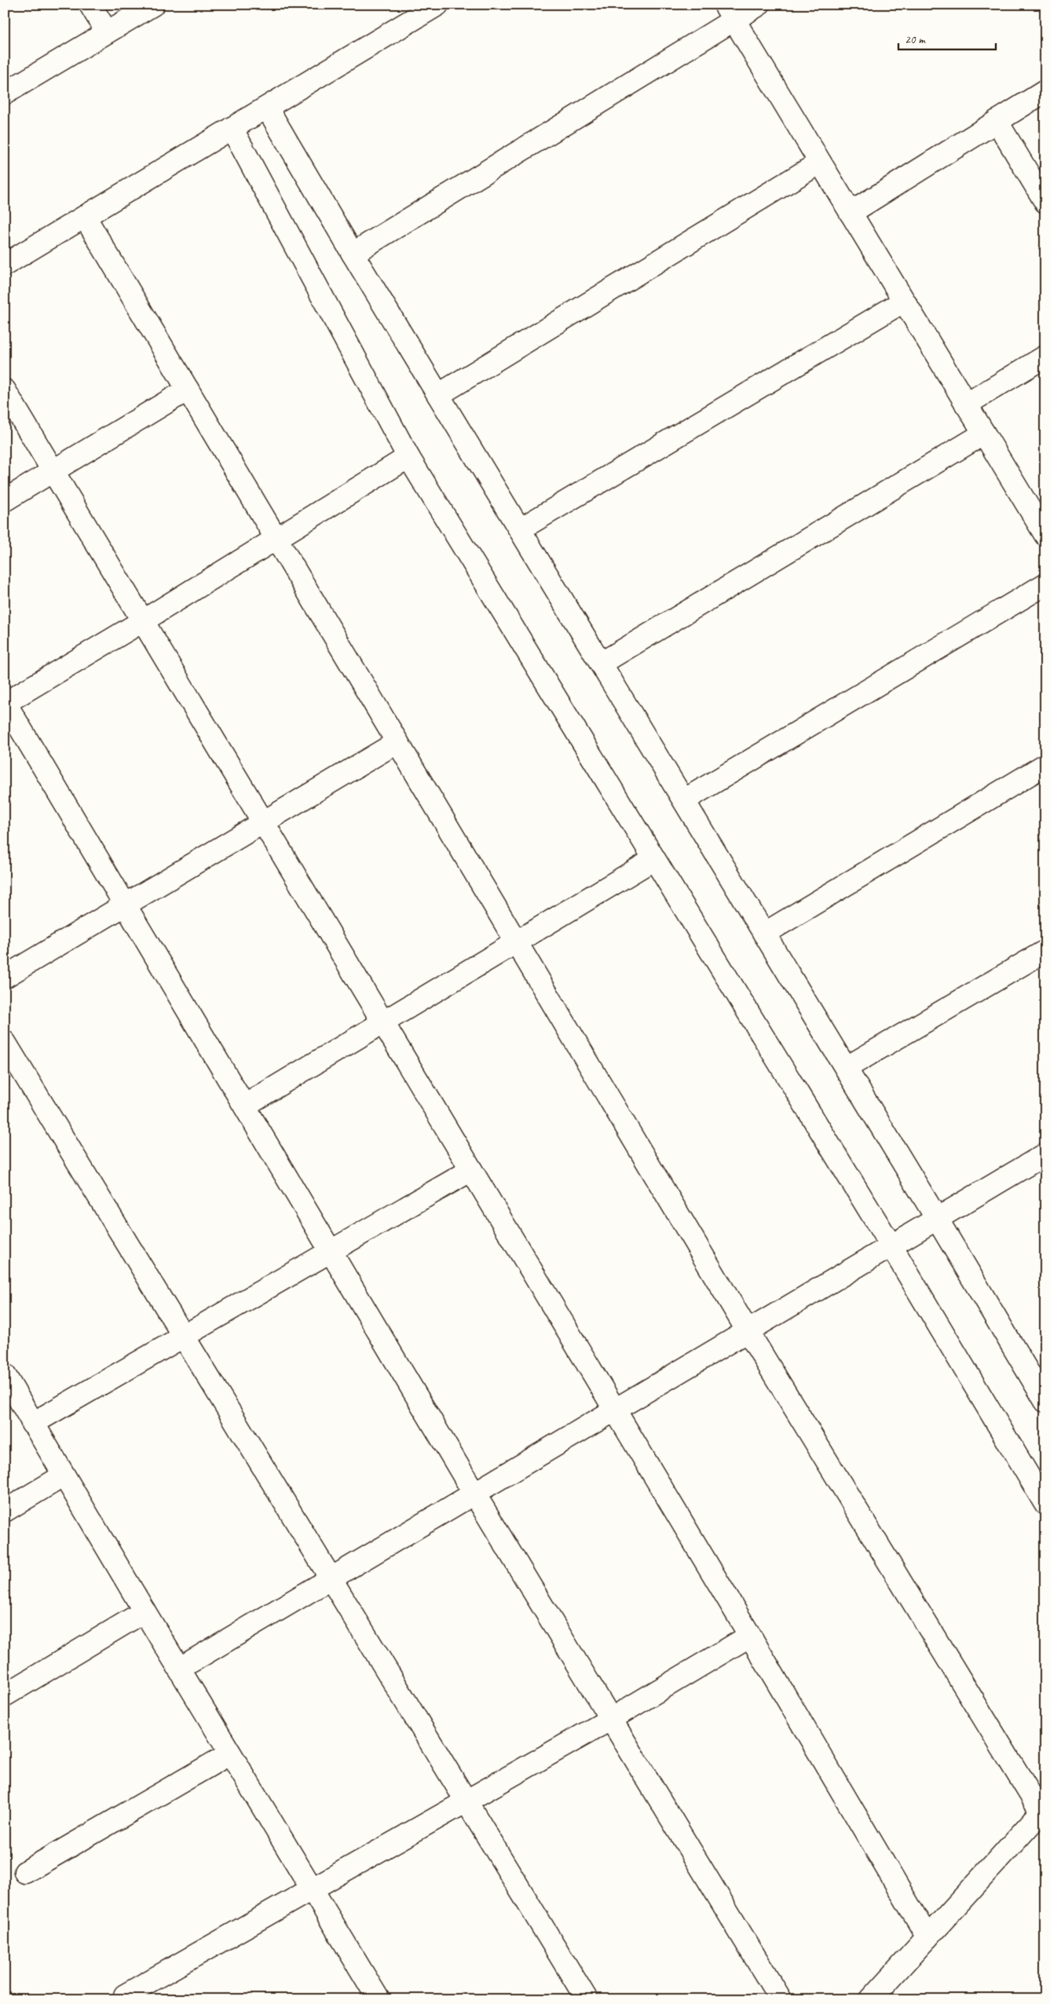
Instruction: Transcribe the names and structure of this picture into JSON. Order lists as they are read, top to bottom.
{
  "scale_bar": "20 m"
}
